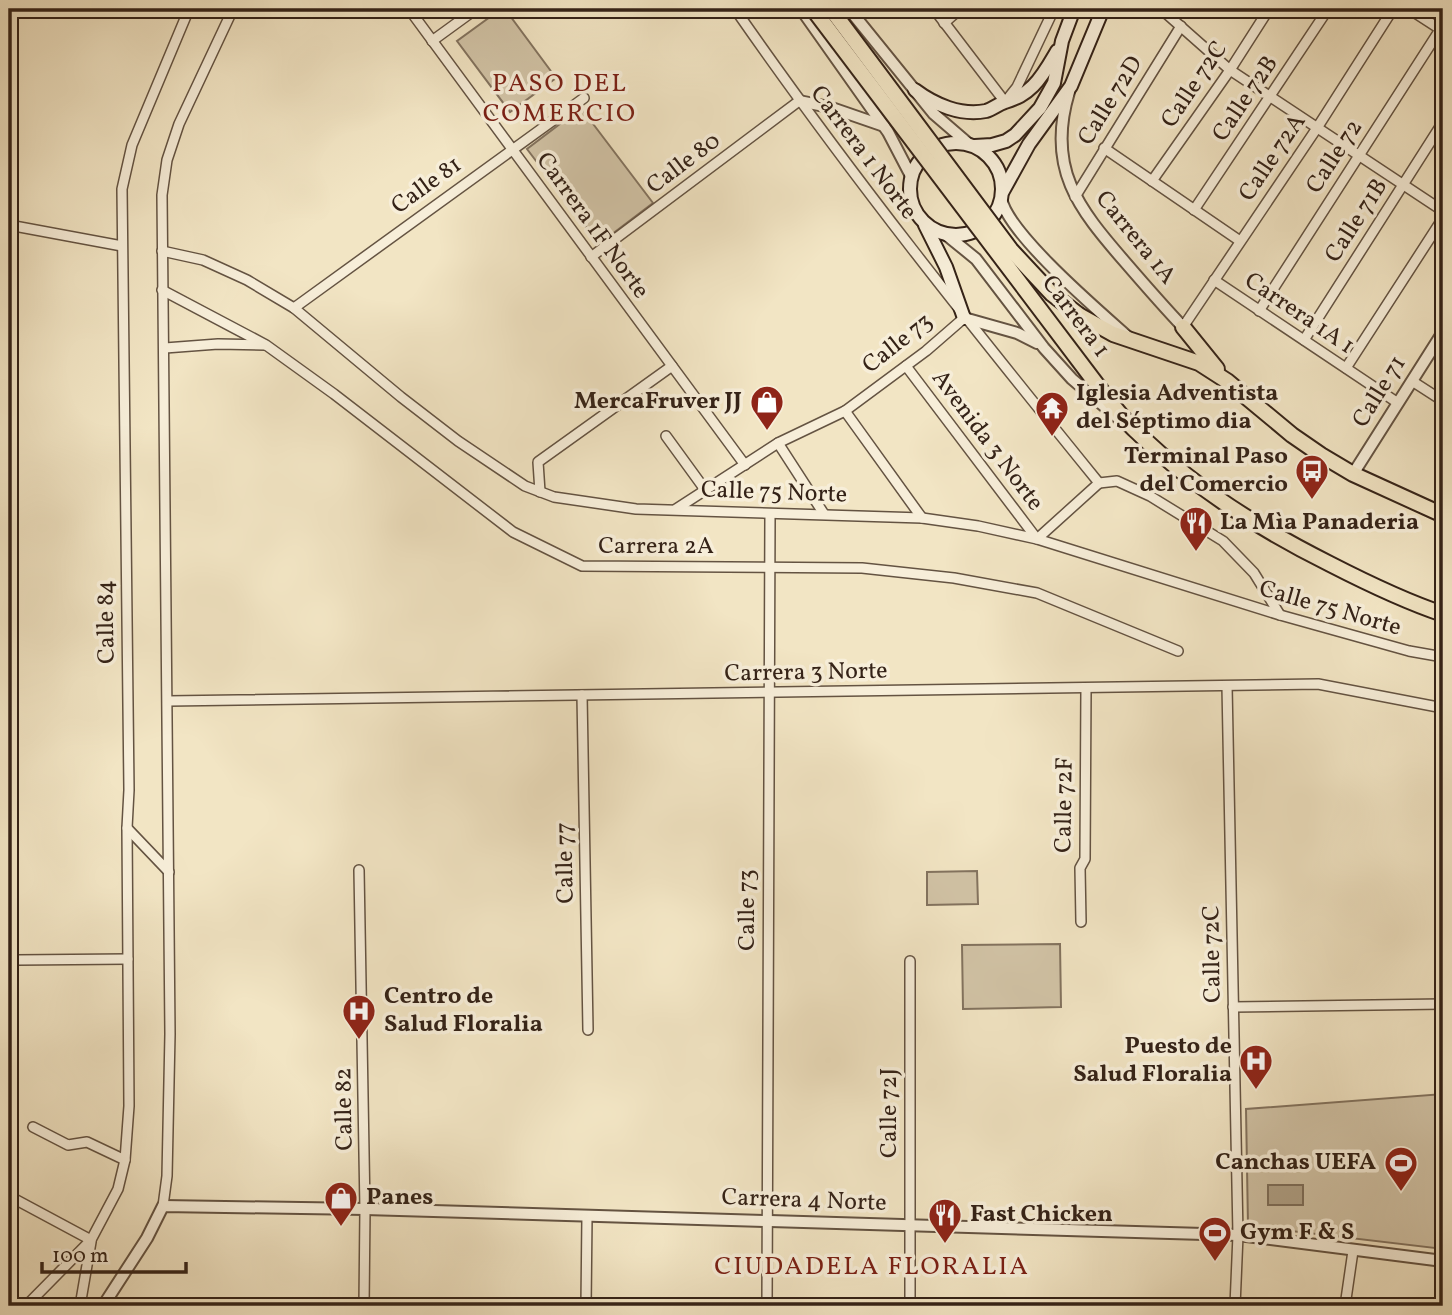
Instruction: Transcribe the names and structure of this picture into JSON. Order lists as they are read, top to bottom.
{
  "streets": {
    "highway": ["Carrera 1"],
    "street": [
      "Calle 72C",
      "Calle 72B",
      "Calle 72D",
      "Carrera 1 Norte",
      "Calle 72",
      "Calle 72A",
      "Calle 80",
      "Calle 81",
      "Calle 71B",
      "Carrera 1F Norte",
      "Carrera 1A",
      "Carrera 1A 1",
      "Calle 73",
      "Calle 71",
      "Avenida 3 Norte",
      "Calle 75 Norte",
      "Carrera 2A",
      "Calle 84",
      "Carrera 3 Norte",
      "Calle 72F",
      "Calle 77",
      "Calle 82",
      "Calle 72J",
      "Carrera 4 Norte"
    ]
  },
  "crossings": [
    ["Calle 72C", "Carrera 3 Norte"],
    ["Calle 72C", "Carrera 4 Norte"],
    ["Calle 72D", "Carrera 1A"],
    ["Carrera 1 Norte", "Calle 80"],
    ["Carrera 1 Norte", "Calle 73"],
    ["Calle 72", "Carrera 1A 1"],
    ["Calle 72A", "Carrera 1A"],
    ["Calle 72A", "Carrera 1A 1"],
    ["Calle 80", "Carrera 1F Norte"],
    ["Calle 81", "Carrera 1F Norte"],
    ["Calle 81", "Calle 75 Norte"],
    ["Calle 71B", "Carrera 1A 1"],
    ["Carrera 1F Norte", "Calle 73"],
    ["Carrera 1A 1", "Calle 71"],
    ["Carrera 1", "Calle 71"],
    ["Calle 73", "Avenida 3 Norte"],
    ["Calle 73", "Calle 75 Norte"],
    ["Calle 73", "Carrera 2A"],
    ["Calle 73", "Carrera 3 Norte"],
    ["Calle 73", "Carrera 4 Norte"],
    ["Avenida 3 Norte", "Calle 75 Norte"],
    ["Carrera 3 Norte", "Calle 72F"],
    ["Carrera 3 Norte", "Calle 77"],
    ["Calle 82", "Carrera 4 Norte"],
    ["Calle 72J", "Carrera 4 Norte"]
  ],
  "districts": ["PASO DEL COMERCIO", "CIUDADELA FLORALIA"],
  "places": {
    "shop": ["MercaFruver JJ", "Panes"],
    "temple": ["Iglesia Adventista del Séptimo dia"],
    "bus stop": ["Terminal Paso del Comercio"],
    "restaurant": ["La Mìa Panaderia", "Fast Chicken"],
    "hospital": ["Centro de Salud Floralia", "Puesto de Salud Floralia"],
    "sports": ["Canchas UEFA", "Gym F & S"]
  },
  "scale_bar": "100 m"
}
